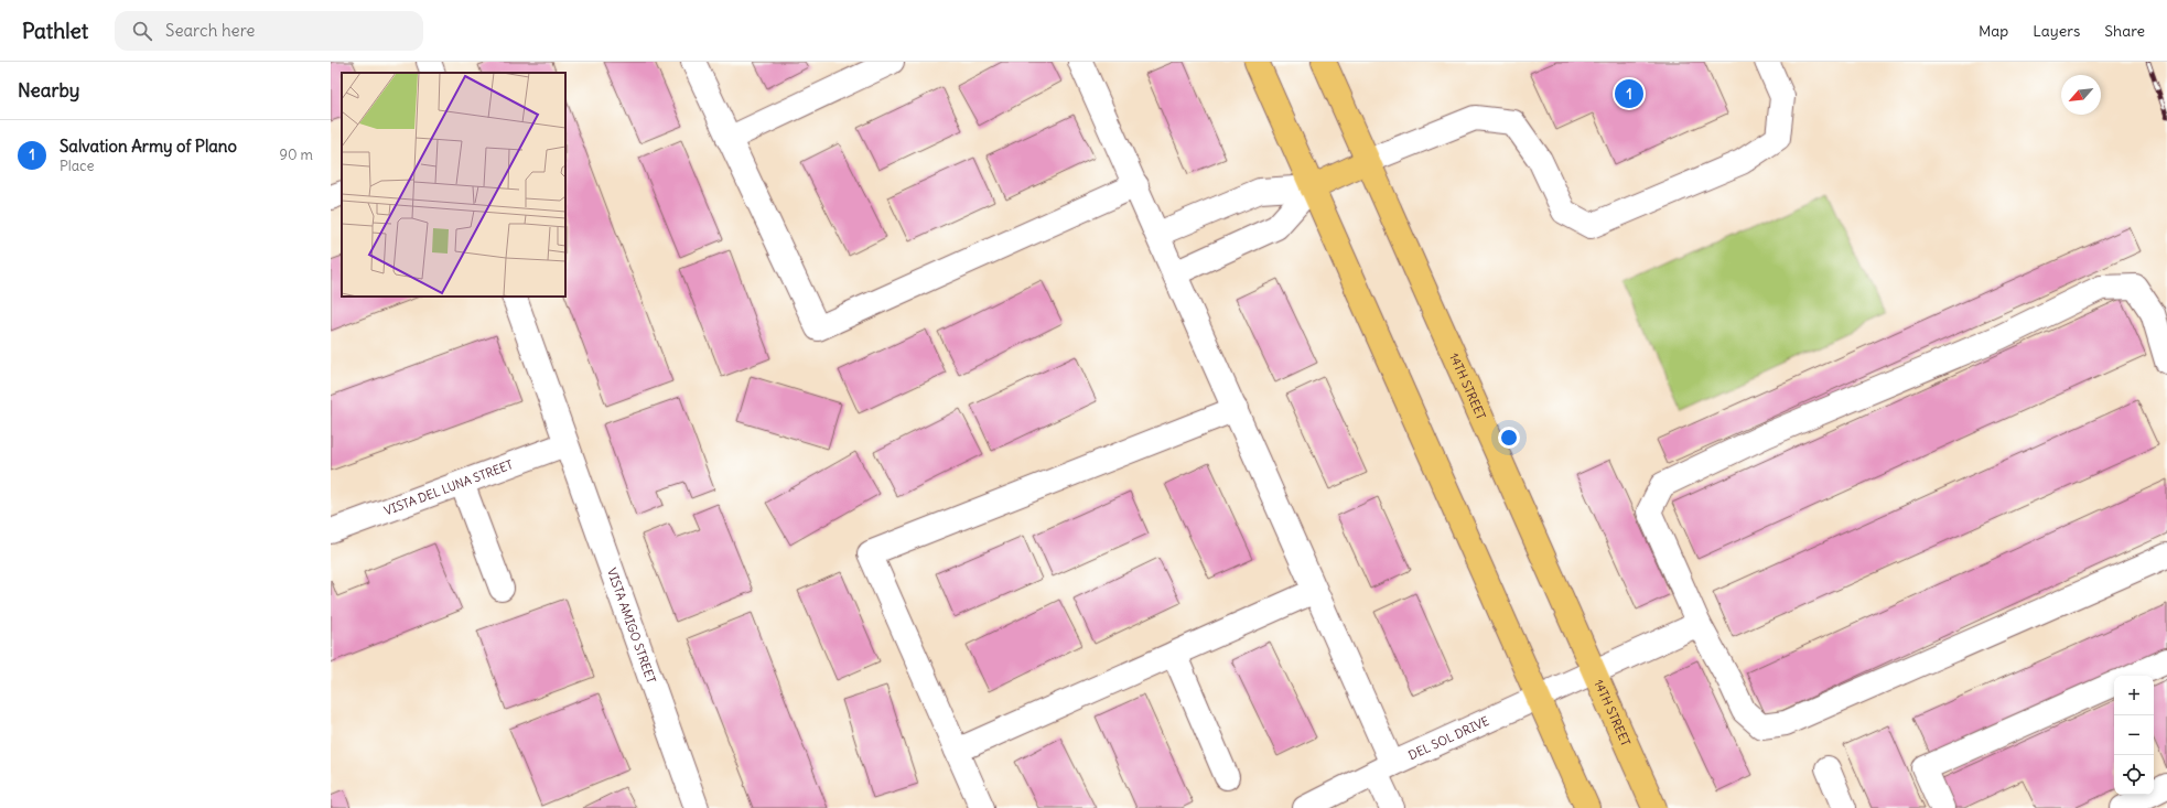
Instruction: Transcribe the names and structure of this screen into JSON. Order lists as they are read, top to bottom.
{
  "streets": {
    "main road": ["14TH STREET"],
    "street": ["VISTA DEL LUNA STREET", "VISTA AMIGO STREET", "DEL SOL DRIVE"]
  },
  "crossings": [
    ["14TH STREET", "DEL SOL DRIVE"],
    ["VISTA DEL LUNA STREET", "VISTA AMIGO STREET"]
  ],
  "north": "bottom left",
  "page": {
    "header": "Pathlet",
    "search": "Search here",
    "nav": ["Map", "Layers", "Share"],
    "heading": "Nearby",
    "pins": "1",
    "list": [
      {
        "mark": "1",
        "name": "Salvation Army of Plano",
        "note": "Place",
        "value": "90 m"
      }
    ],
    "map_buttons": ["+", "−"]
  }
}
